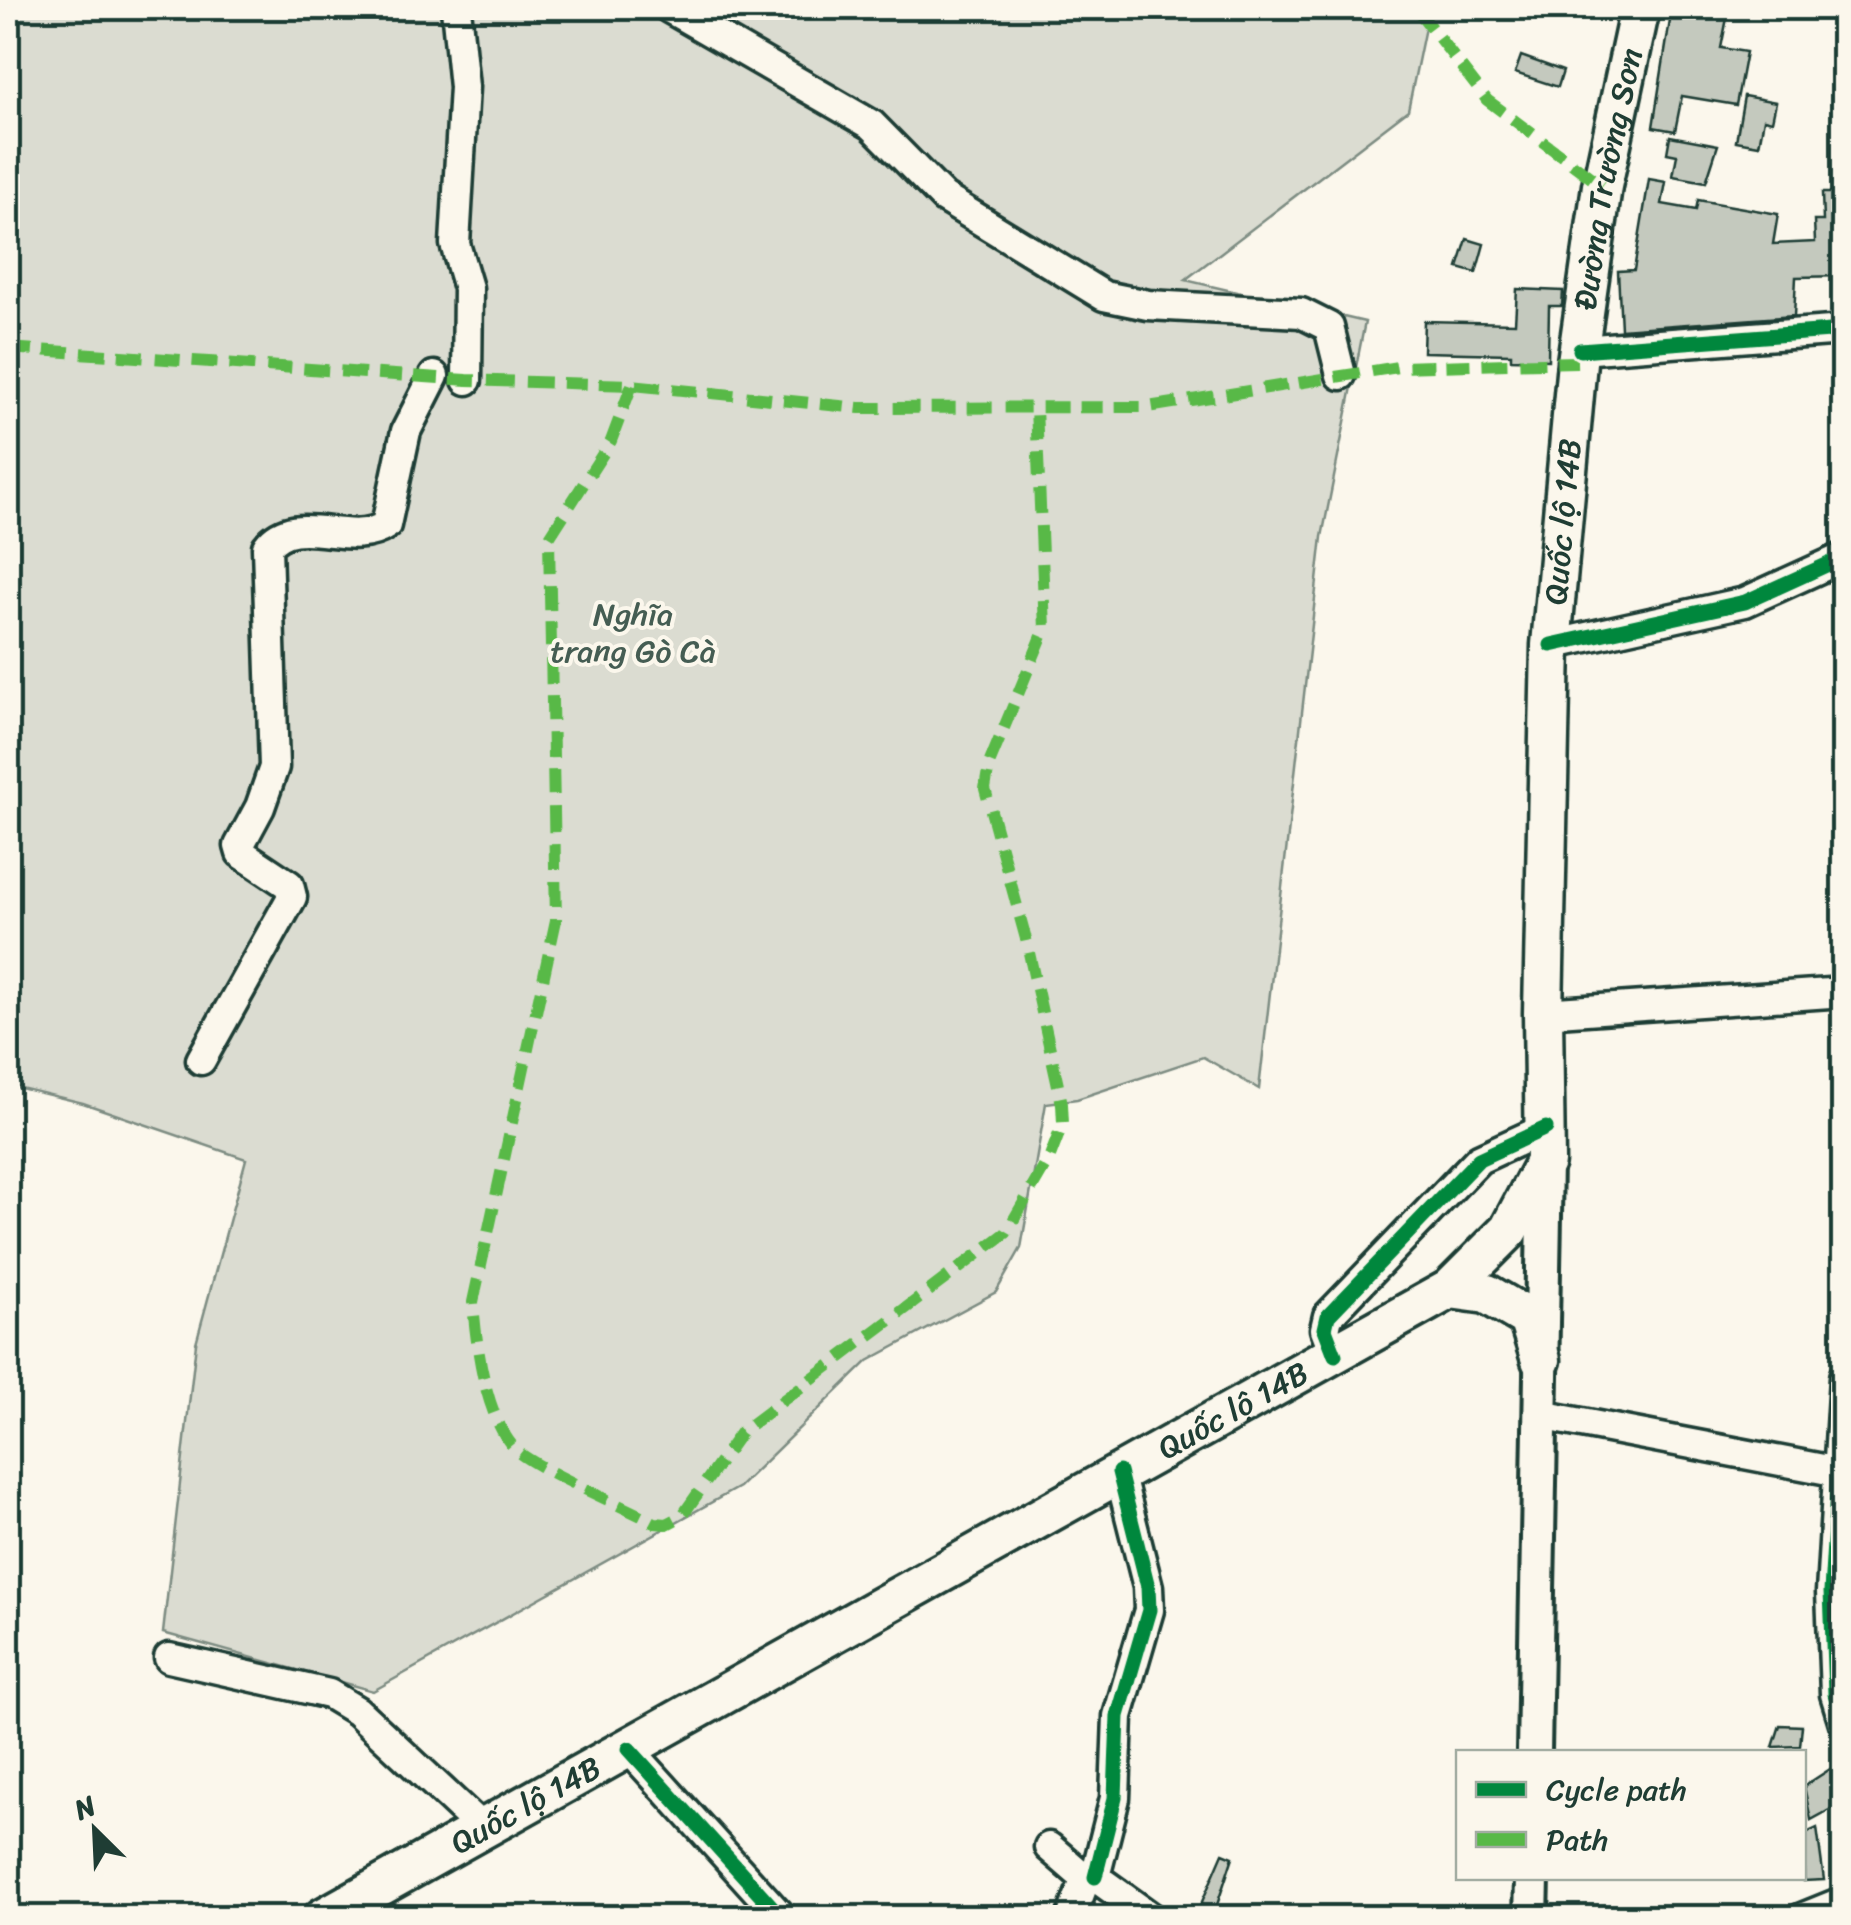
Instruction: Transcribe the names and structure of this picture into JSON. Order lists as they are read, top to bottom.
{
  "streets": {
    "highway": ["Đường Trường Sơn", "Quốc lộ 14B"]
  },
  "crossings": [
    ["Đường Trường Sơn", "Quốc lộ 14B"]
  ],
  "parks": ["Nghĩa trang Gò Cà"],
  "legend": ["Cycle path", "Path"],
  "north": "top left"
}
